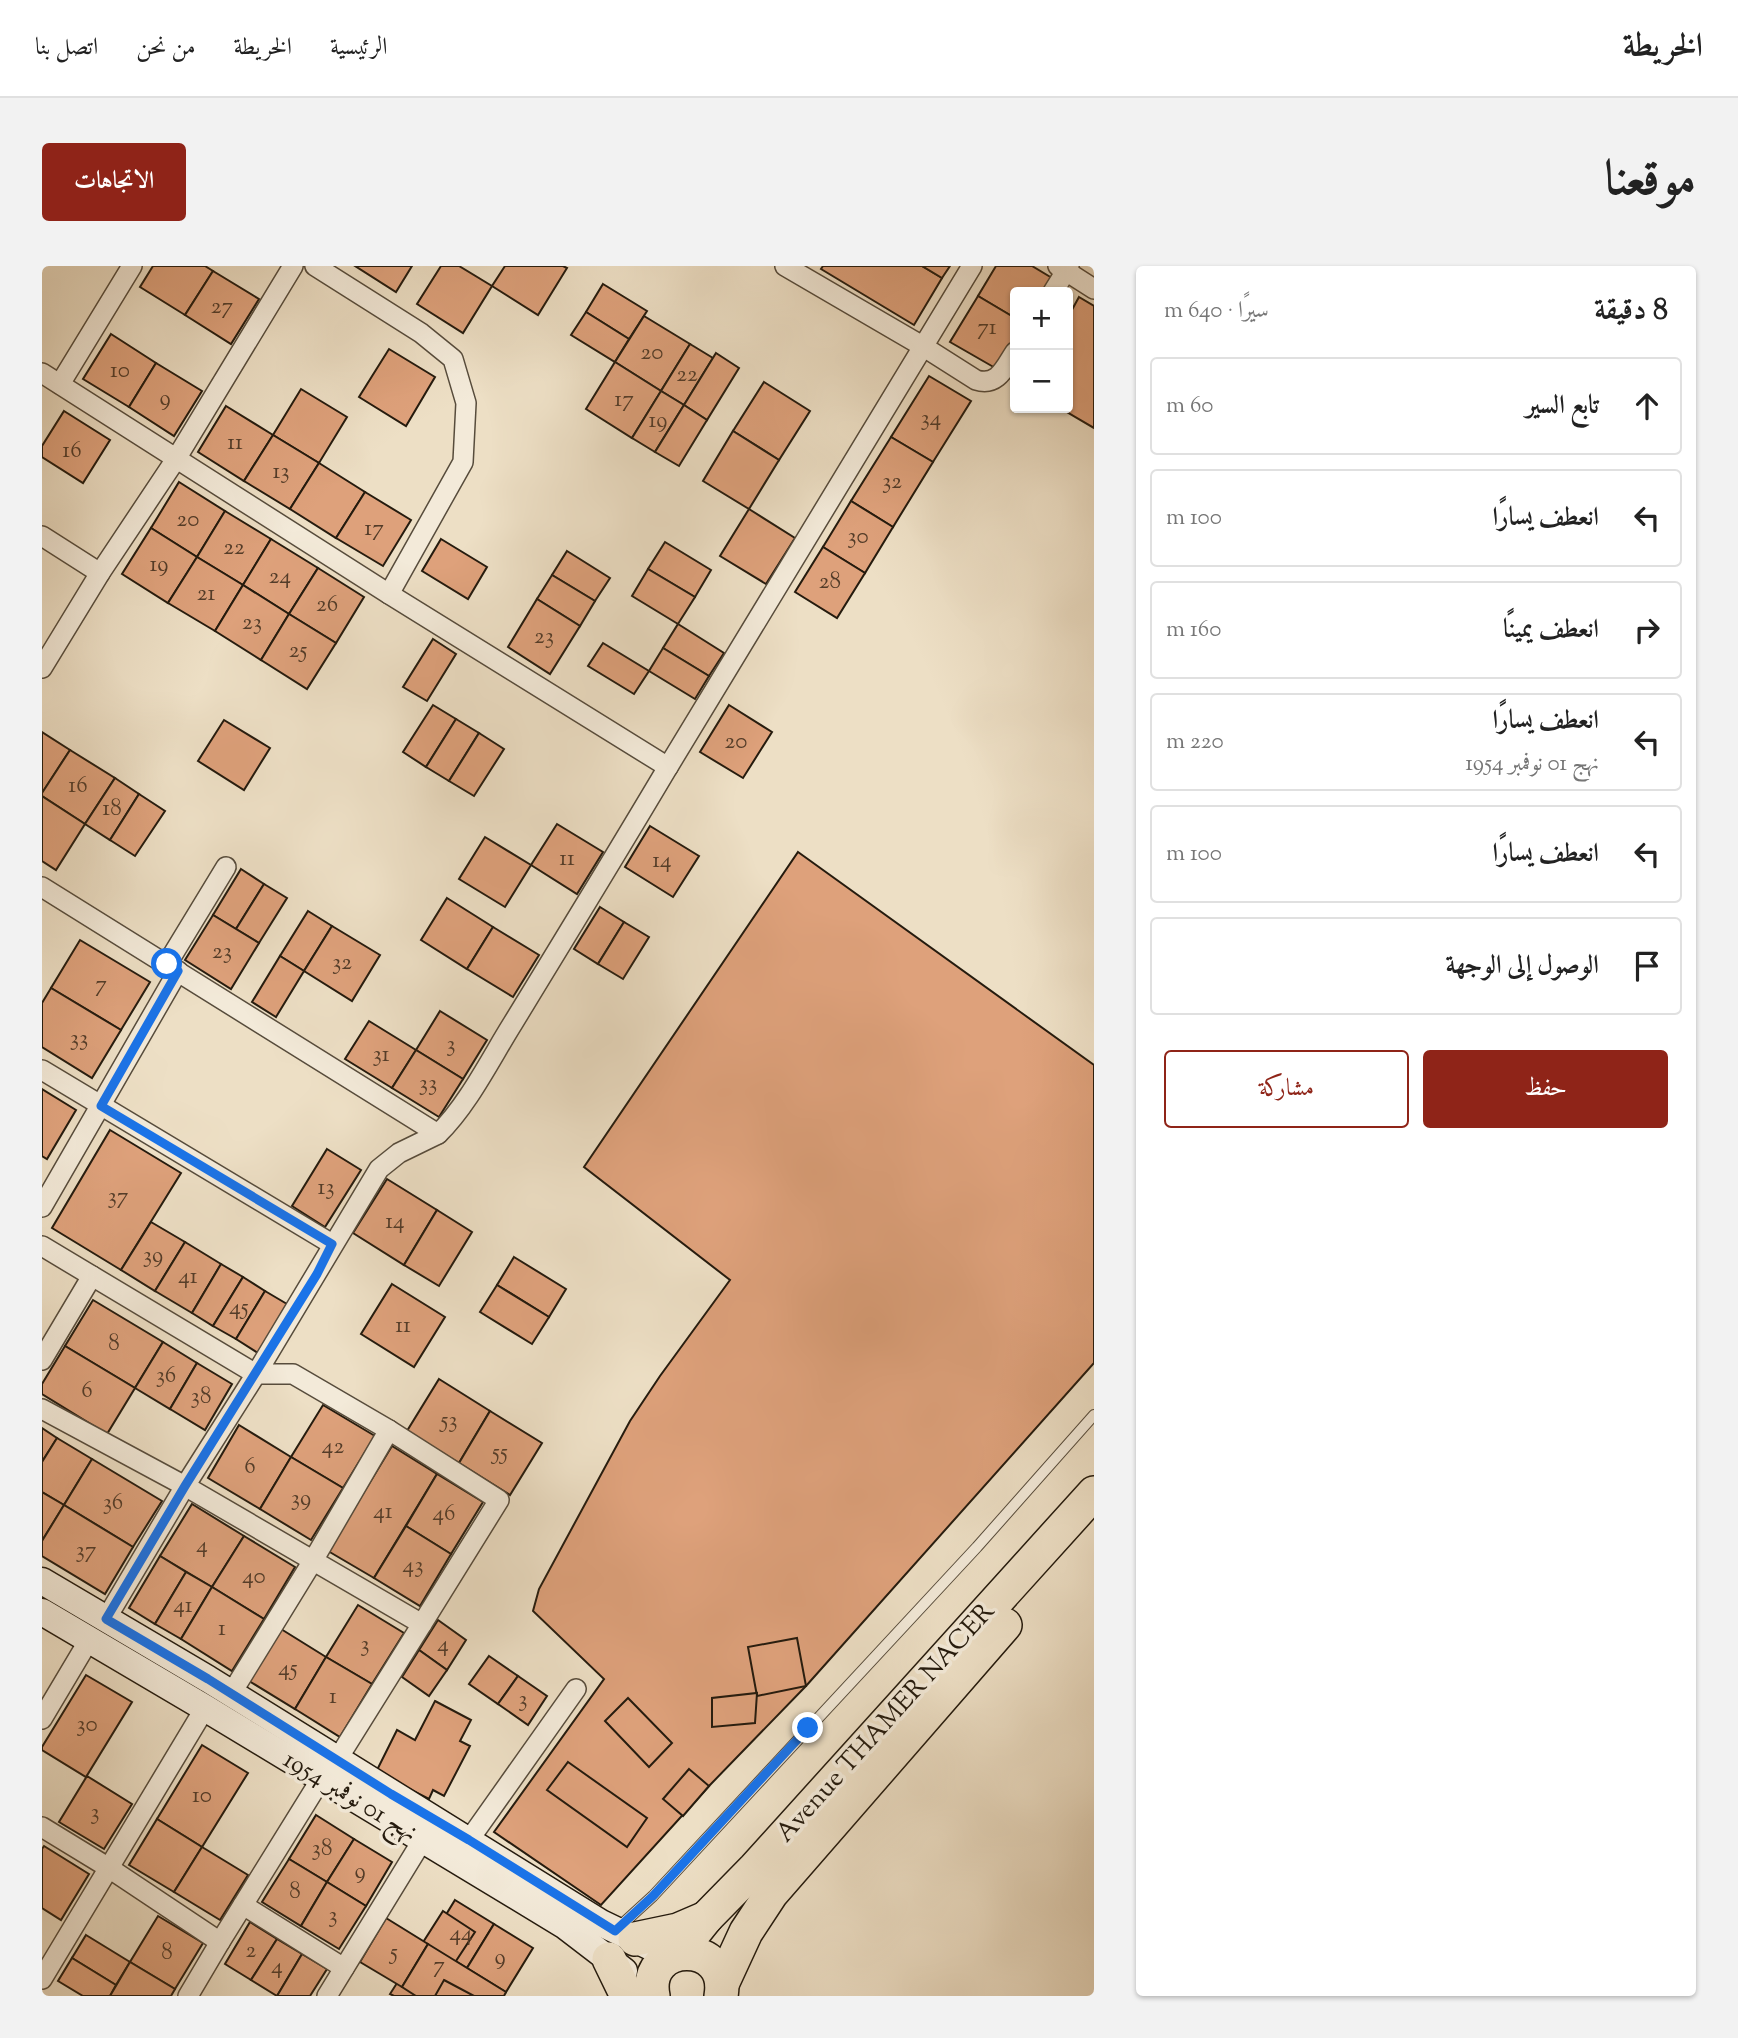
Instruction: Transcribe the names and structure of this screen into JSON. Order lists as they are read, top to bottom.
{
  "streets": {
    "highway": ["Avenue THAMER NACER"],
    "main road": ["نهج 01 نوفمبر 1954"]
  },
  "crossings": [
    ["Avenue THAMER NACER", "نهج 01 نوفمبر 1954"]
  ],
  "house_numbers": [
    "27",
    "71",
    "20",
    "10",
    "22",
    "9",
    "17",
    "34",
    "19",
    "11",
    "16",
    "13",
    "32",
    "20",
    "17",
    "30",
    "22",
    "19",
    "24",
    "28",
    "21",
    "26",
    "23",
    "23",
    "25",
    "20",
    "16",
    "18",
    "11",
    "14",
    "23",
    "32",
    "7",
    "33",
    "3",
    "31",
    "33",
    "13",
    "37",
    "14",
    "39",
    "41",
    "45",
    "11",
    "8",
    "36",
    "6",
    "38",
    "53",
    "42",
    "55",
    "6",
    "39",
    "36",
    "41",
    "46",
    "4",
    "37",
    "43",
    "40",
    "41",
    "1",
    "3",
    "4",
    "45",
    "1",
    "3",
    "30",
    "10",
    "3",
    "38",
    "9",
    "8",
    "3",
    "44",
    "2",
    "8",
    "5",
    "9",
    "7",
    "4"
  ],
  "page": {
    "header": "الخريطة",
    "nav": [
      "الرئيسية",
      "الخريطة",
      "من نحن",
      "اتصل بنا"
    ],
    "title": "موقعنا",
    "buttons": [
      "الاتجاهات",
      ["حفظ", "مشاركة"]
    ],
    "heading": ["8 دقيقة", "سيرًا · 640 m"],
    "map_buttons": ["+", "−"],
    "list": [
      ["تابع السير", "60 m"],
      ["انعطف يسارًا", "100 m"],
      ["انعطف يمينًا", "160 m"],
      ["انعطف يسارًا", "نهج 01 نوفمبر 1954", "220 m"],
      ["انعطف يسارًا", "100 m"],
      "الوصول إلى الوجهة"
    ]
  }
}
